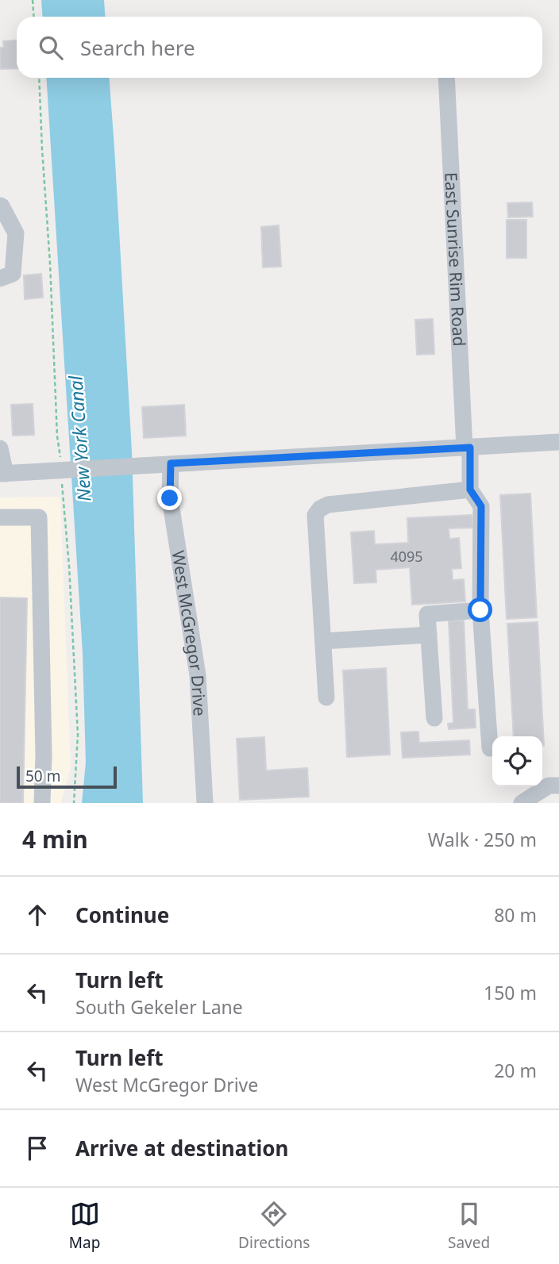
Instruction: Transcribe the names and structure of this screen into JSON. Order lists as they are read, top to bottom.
{
  "streets": {
    "street": ["East Sunrise Rim Road", "West McGregor Drive"]
  },
  "water": ["New York Canal"],
  "house_numbers": ["4095"],
  "scale_bar": "50 m",
  "page": {
    "search": "Search here",
    "scale": "50 m",
    "heading": ["4 min", "Walk · 250 m"],
    "list": [
      ["Continue", "80 m"],
      ["Turn left", "South Gekeler Lane", "150 m"],
      ["Turn left", "West McGregor Drive", "20 m"],
      "Arrive at destination"
    ],
    "nav": ["Map", "Directions", "Saved"]
  }
}
